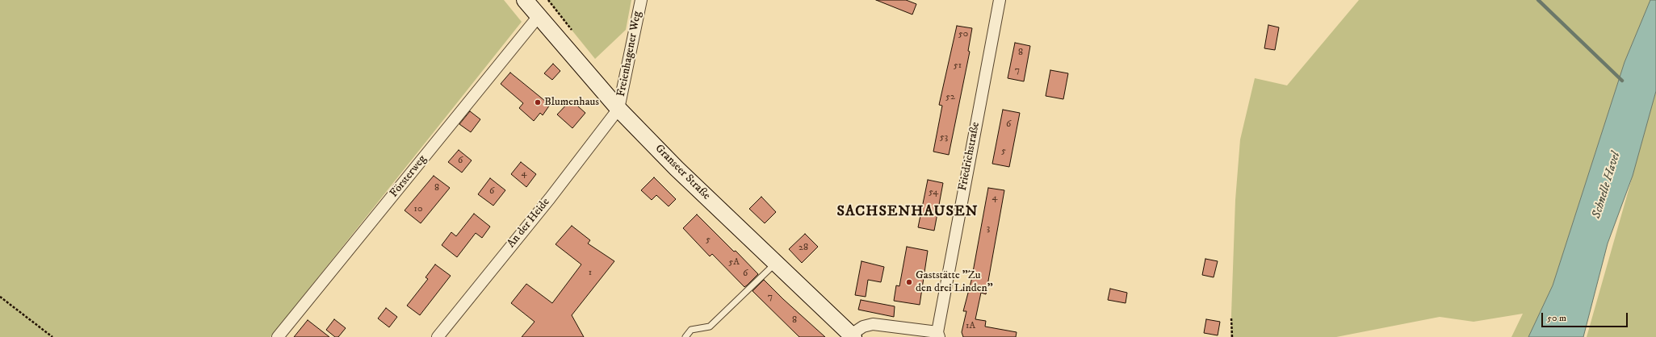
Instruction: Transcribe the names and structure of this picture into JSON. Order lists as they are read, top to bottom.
{
  "streets": {
    "main road": ["Granseer Straße"],
    "street": [
      "Freienhagener Weg",
      "Friedrichstraße",
      "Försterweg",
      "An der Heide"
    ]
  },
  "crossings": [
    ["Freienhagener Weg", "Granseer Straße"],
    ["Freienhagener Weg", "An der Heide"],
    ["Friedrichstraße", "Granseer Straße"],
    ["Granseer Straße", "Försterweg"],
    ["Granseer Straße", "An der Heide"]
  ],
  "districts": ["SACHSENHAUSEN"],
  "water": ["Schnelle Havel"],
  "places": ["Blumenhaus", "Gaststätte \"Zu den drei Linden\""],
  "house_numbers": [
    "50",
    "8",
    "51",
    "7",
    "52",
    "6",
    "53",
    "5",
    "6",
    "4",
    "8",
    "6",
    "54",
    "4",
    "10",
    "3",
    "5",
    "28",
    "5A",
    "1",
    "6",
    "7",
    "8",
    "1A"
  ],
  "scale_bar": "50 m"
}
